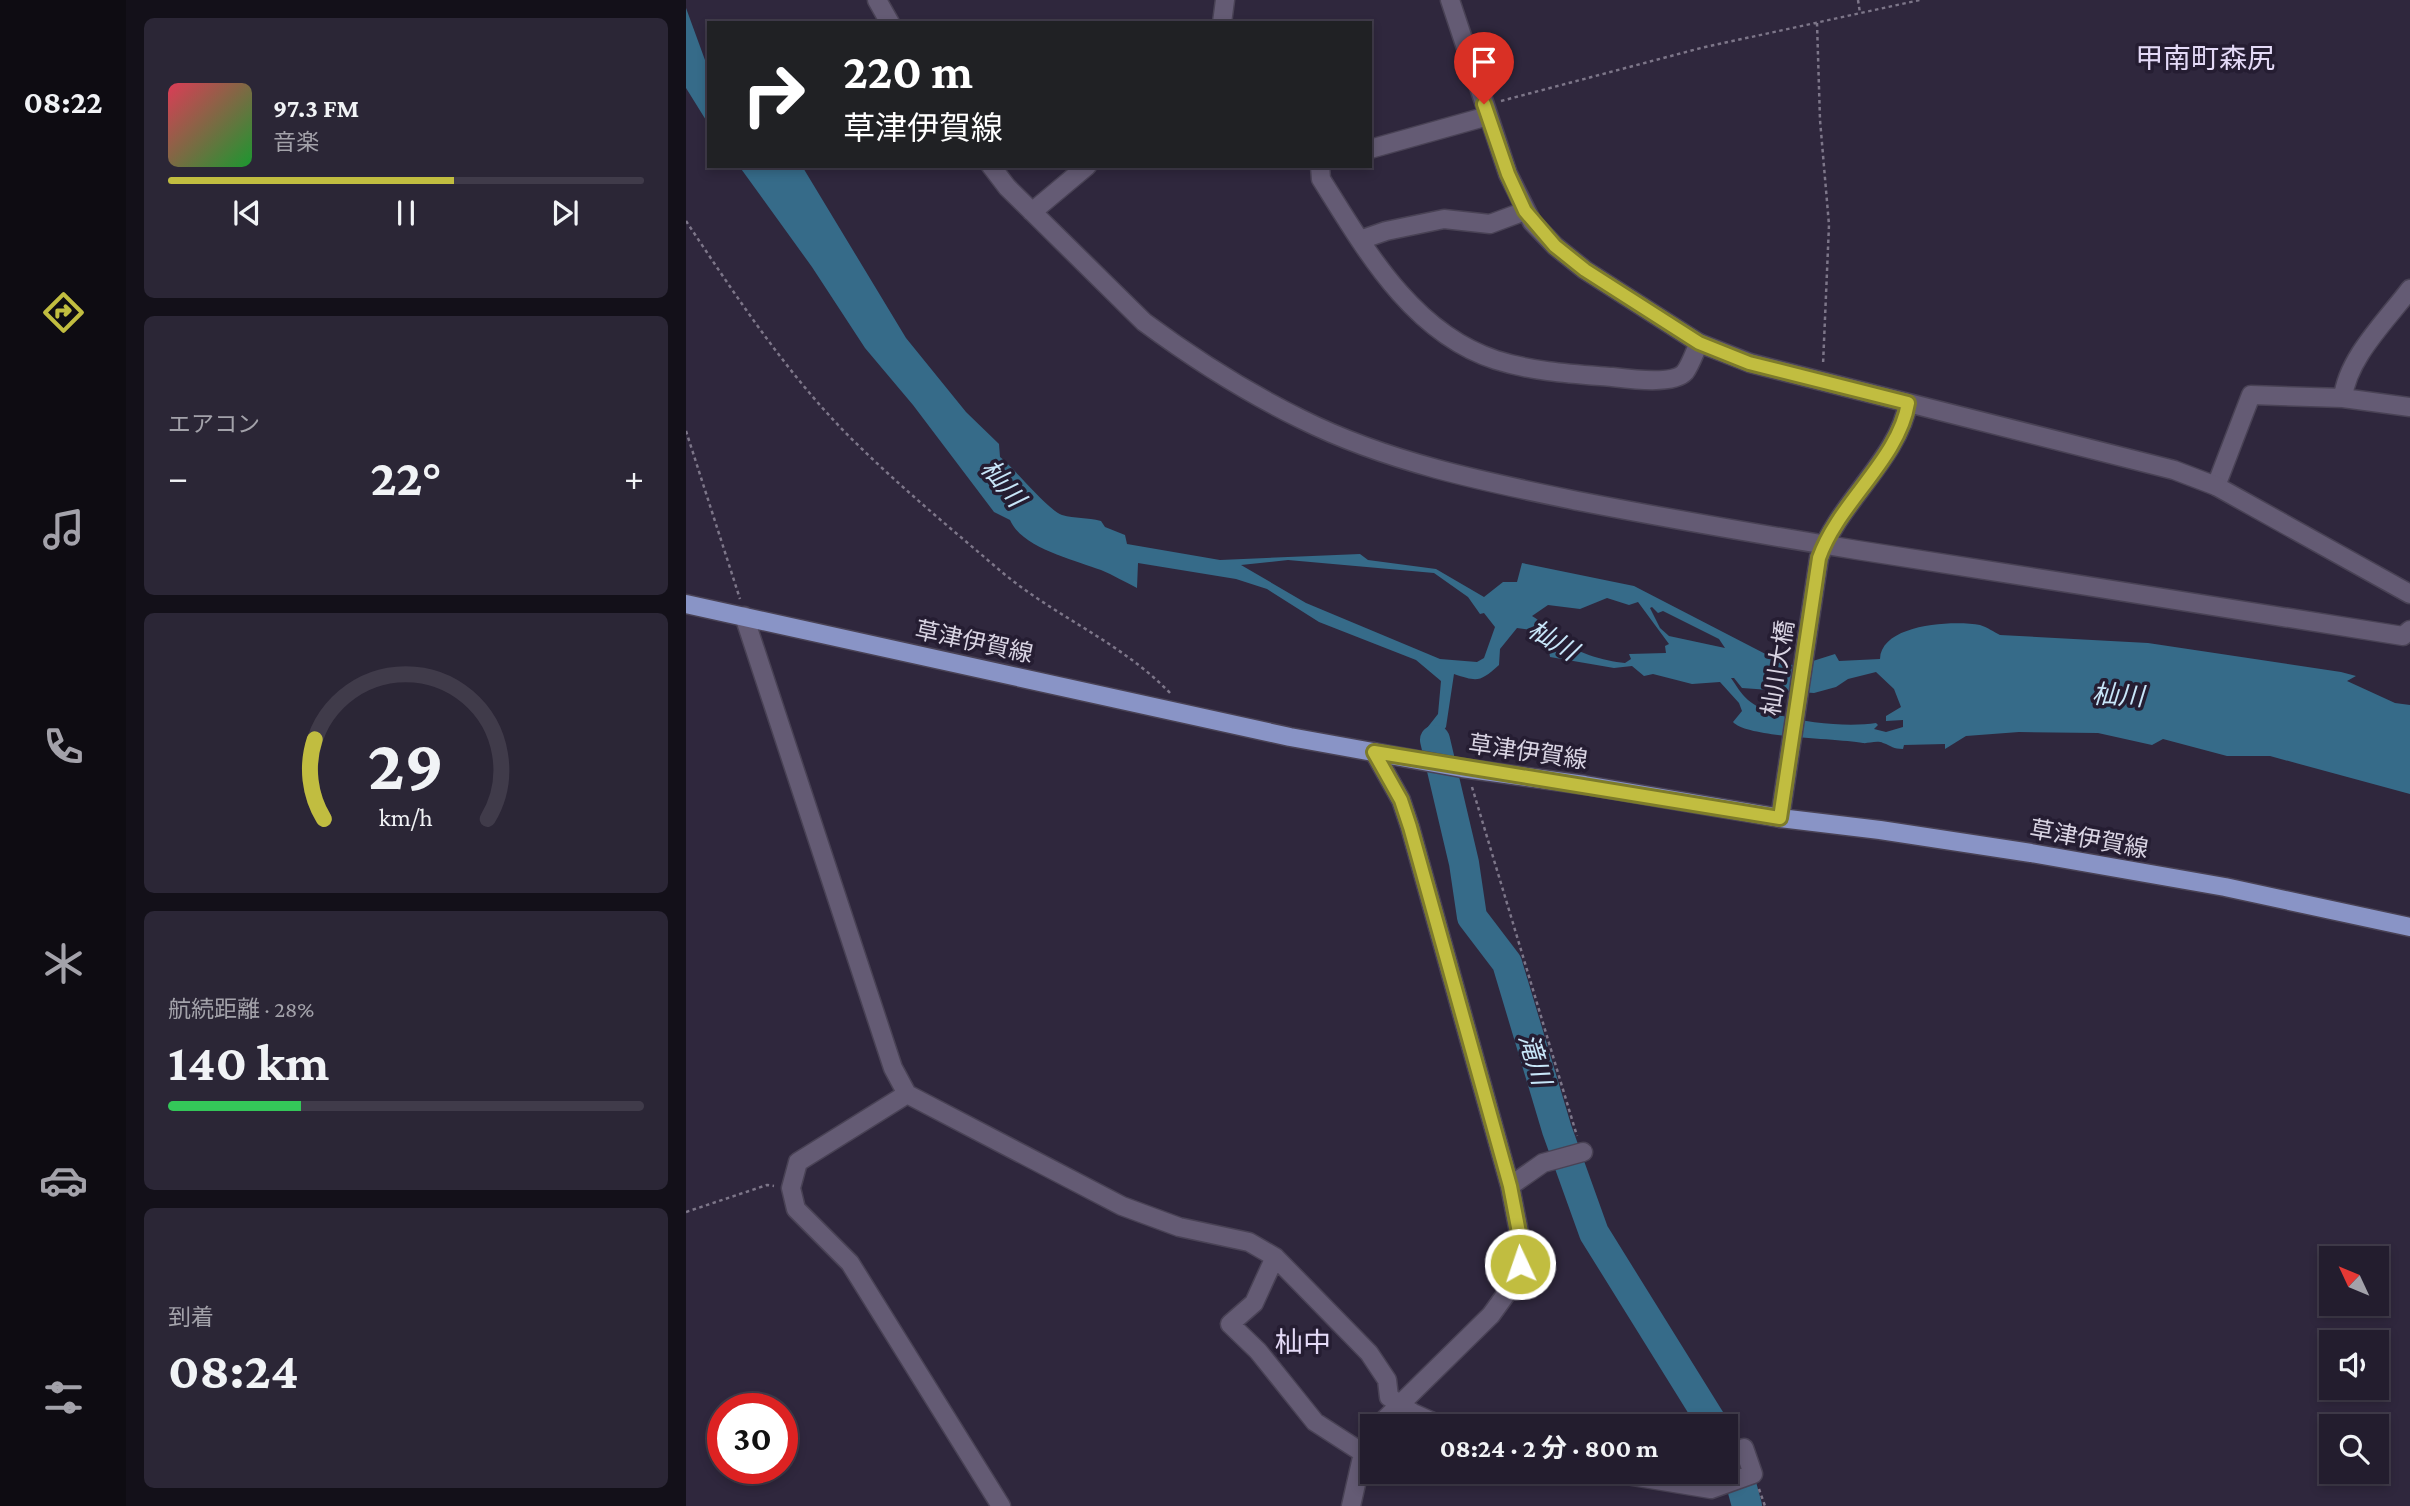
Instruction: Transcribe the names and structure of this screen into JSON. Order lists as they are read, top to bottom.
{
  "streets": {
    "main road": ["草津伊賀線"],
    "street": ["杣川大橋"]
  },
  "crossings": [
    ["草津伊賀線", "杣川大橋"]
  ],
  "districts": ["甲南町森尻", "杣中"],
  "water": ["杣川", "滝川"],
  "north": "top left",
  "page": {
    "tabs": "08:22",
    "turn": ["220 m", "草津伊賀線"],
    "song": ["97.3 FM", "音楽"],
    "tile": [
      "エアコン",
      ["航続距離 · 28%", "140 km"],
      ["到着", "08:24"]
    ],
    "heat": ["−", "22°", "+"],
    "limit": "30",
    "trip": "08:24 · 2 分 · 800 m",
    "gauge": ["29", "km/h"]
  }
}
